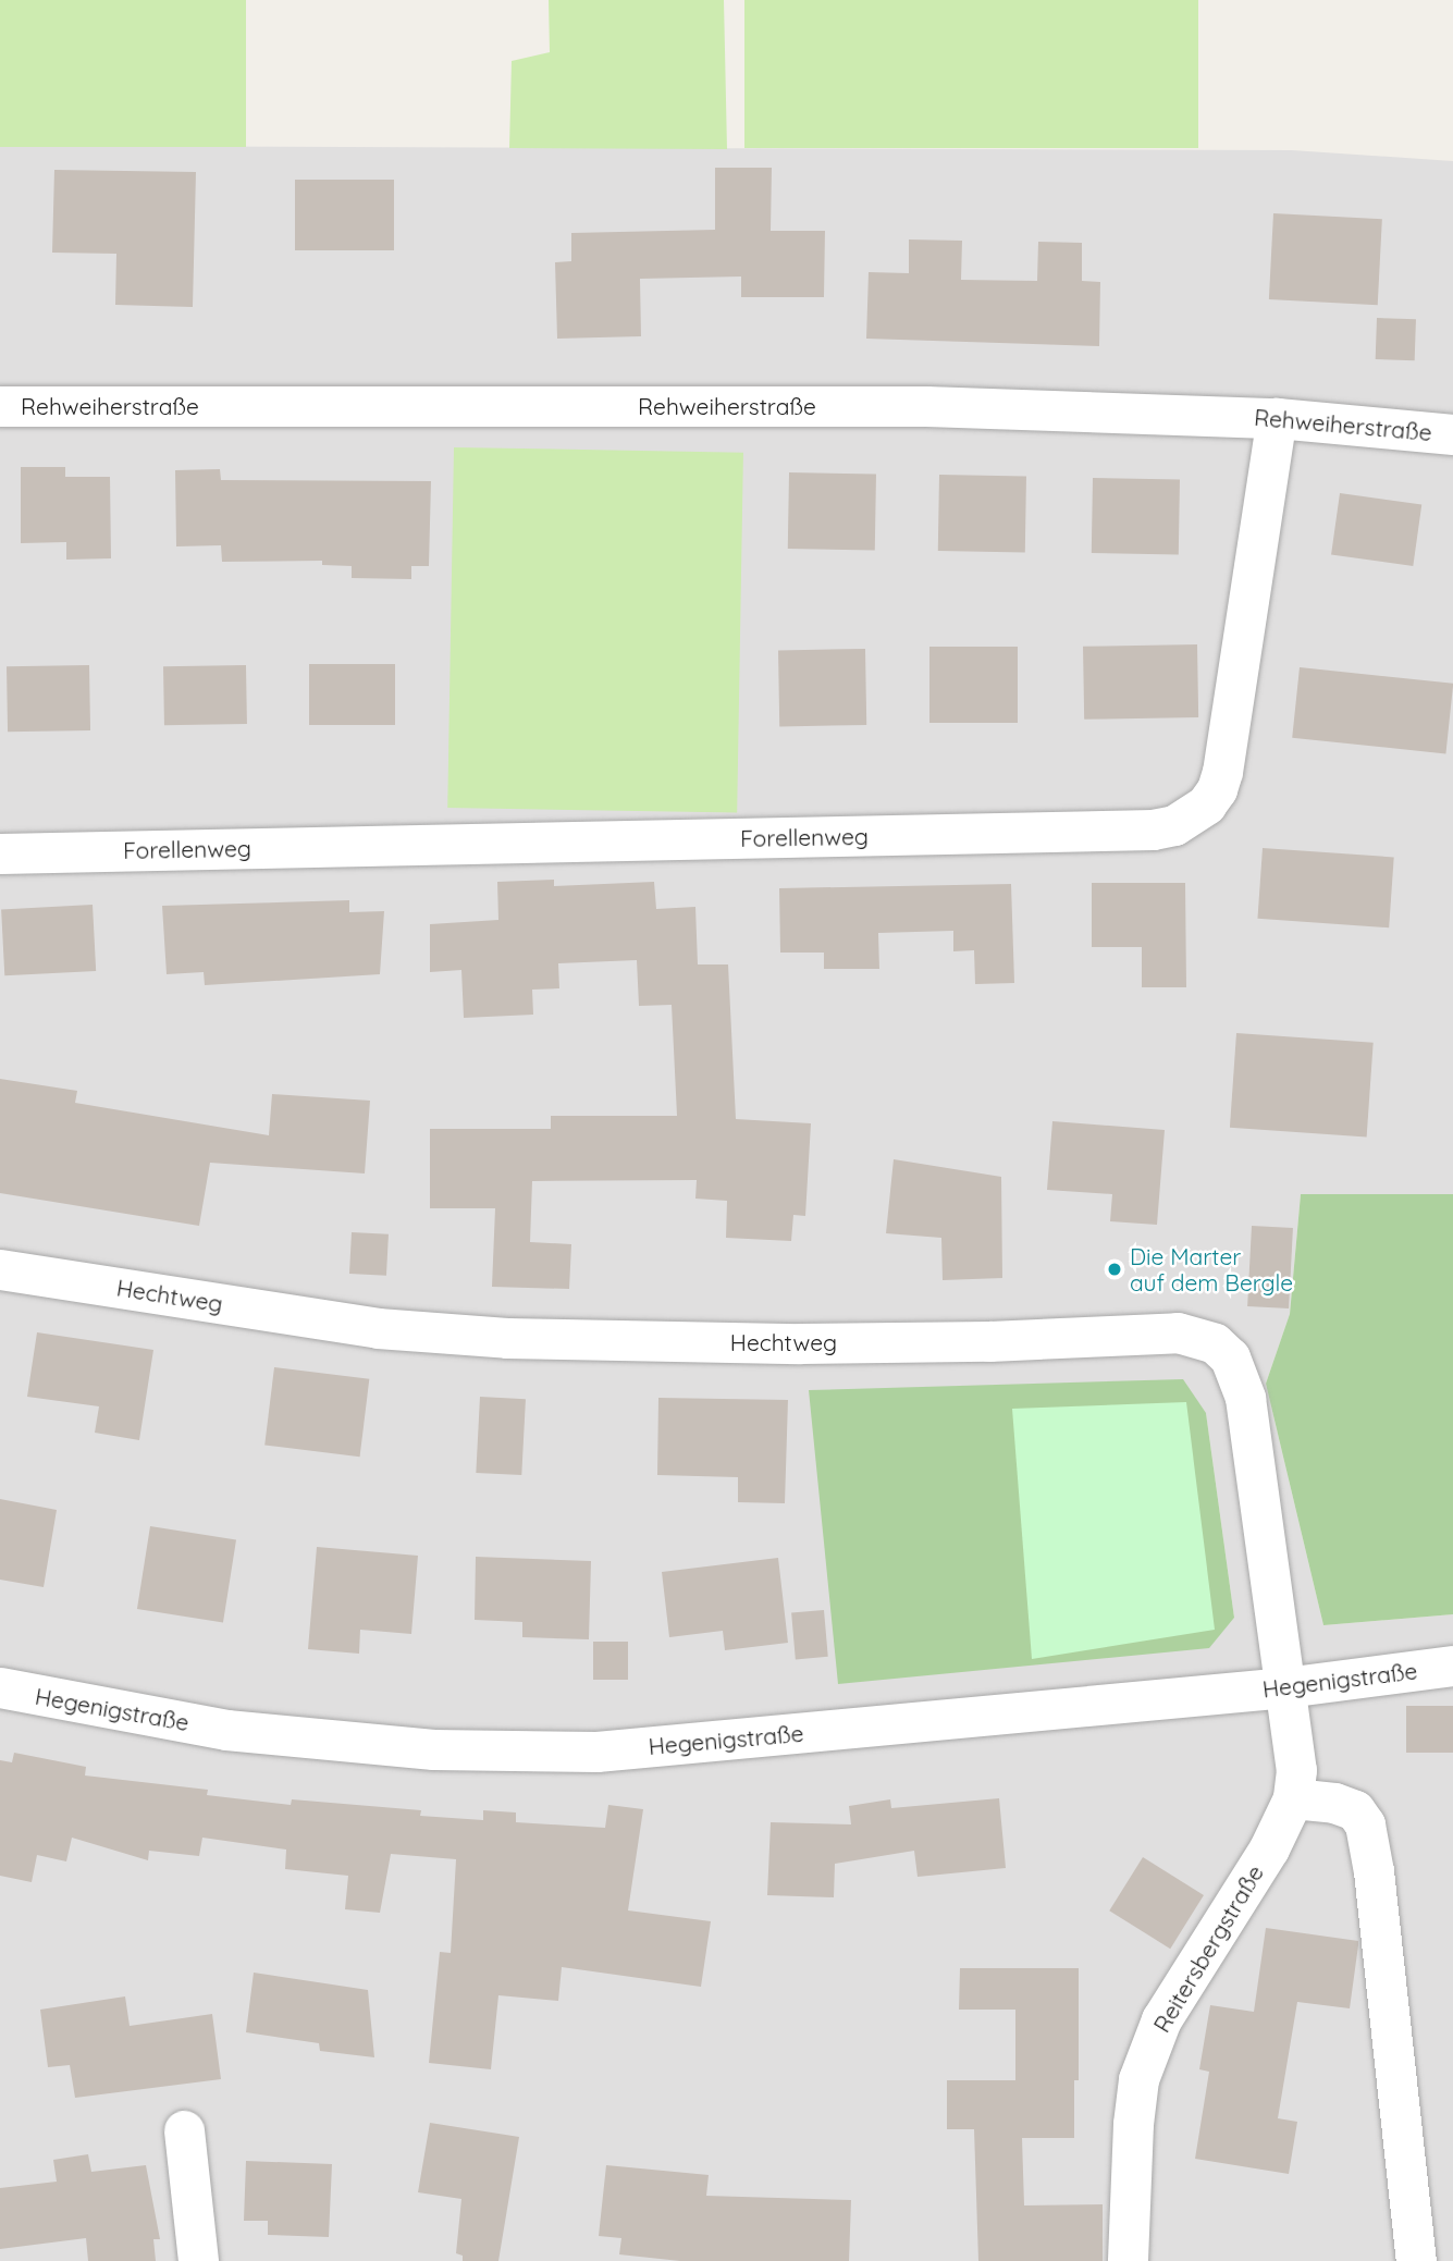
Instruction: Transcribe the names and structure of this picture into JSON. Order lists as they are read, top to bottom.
{
  "streets": {
    "street": [
      "Rehweiherstraße",
      "Forellenweg",
      "Hechtweg",
      "Hegenigstraße",
      "Reitersbergstraße"
    ]
  },
  "crossings": [
    ["Rehweiherstraße", "Forellenweg"],
    ["Hechtweg", "Hegenigstraße"],
    ["Hechtweg", "Reitersbergstraße"],
    ["Hegenigstraße", "Reitersbergstraße"]
  ],
  "places": ["Die Marter auf dem Bergle"]
}
